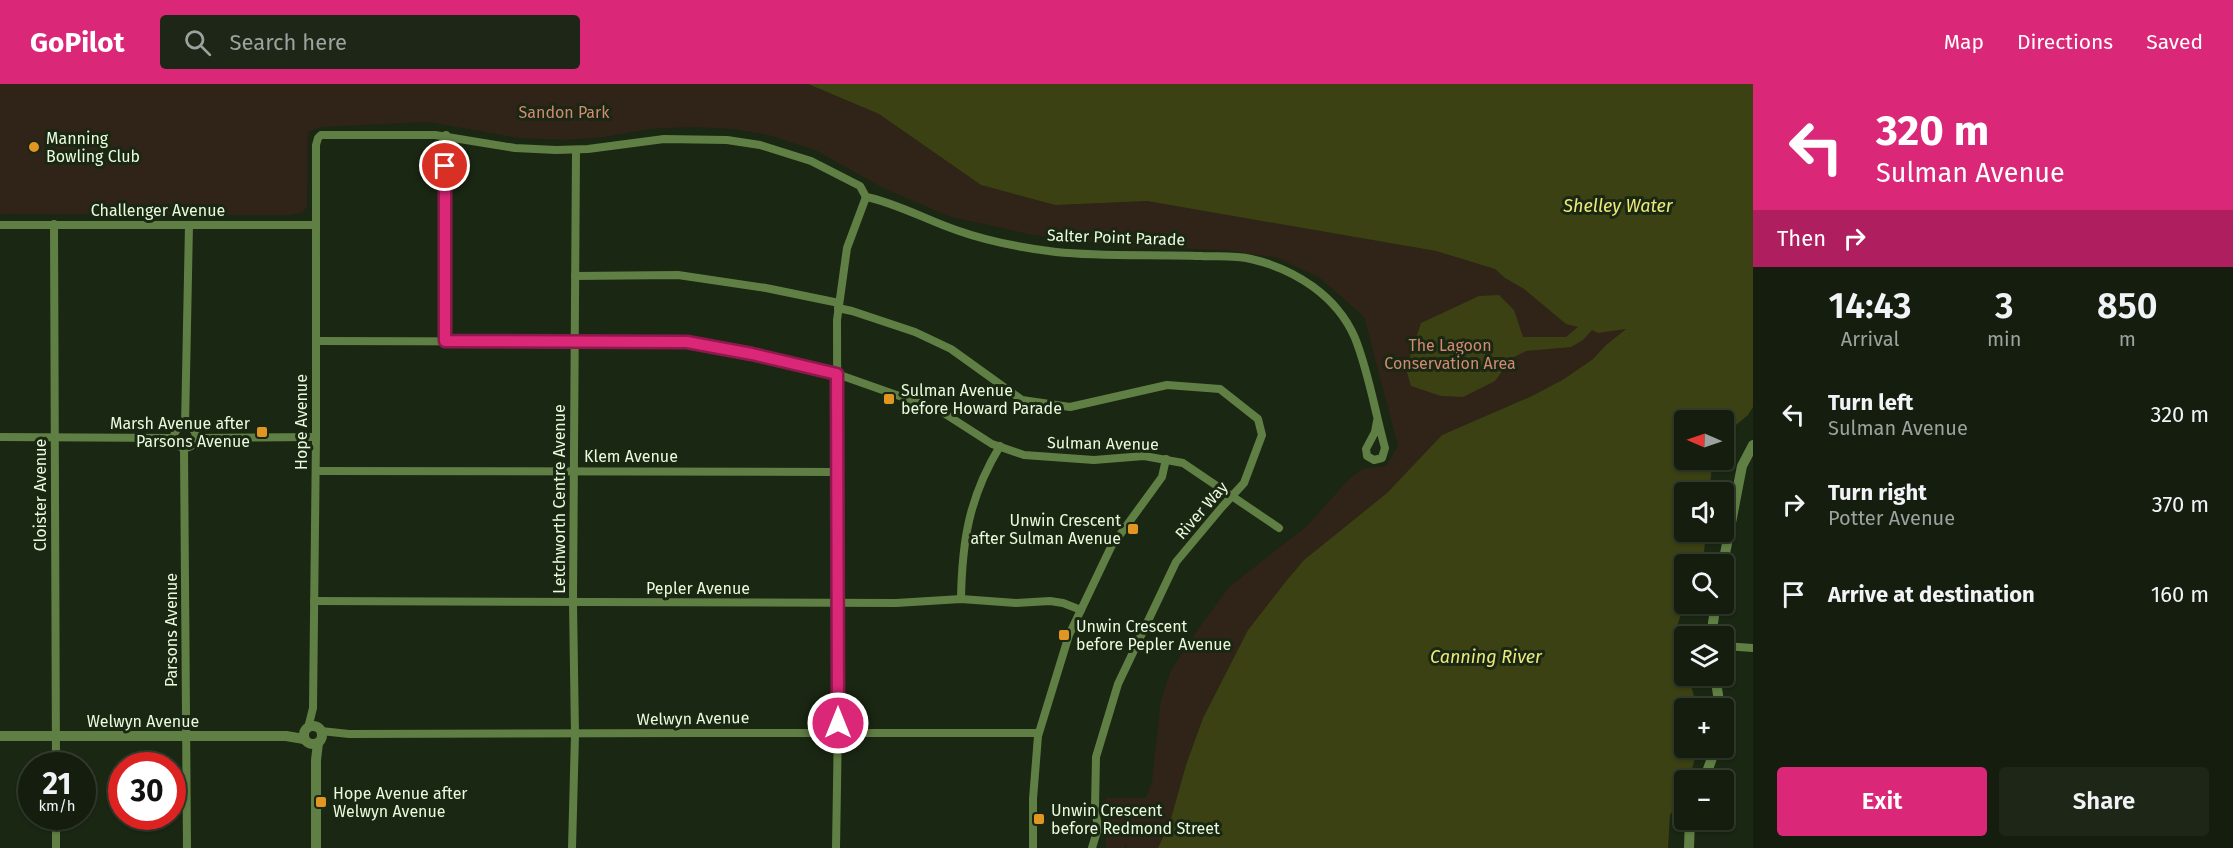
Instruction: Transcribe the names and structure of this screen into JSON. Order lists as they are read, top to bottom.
{
  "streets": {
    "street": [
      "Challenger Avenue",
      "Salter Point Parade",
      "Hope Avenue",
      "Sulman Avenue",
      "Klem Avenue",
      "Cloister Avenue",
      "Letchworth Centre Avenue",
      "River Way",
      "Pepler Avenue",
      "Parsons Avenue",
      "Welwyn Avenue"
    ]
  },
  "crossings": [
    ["Challenger Avenue", "Hope Avenue"],
    ["Challenger Avenue", "Cloister Avenue"],
    ["Salter Point Parade", "Hope Avenue"],
    ["Salter Point Parade", "Letchworth Centre Avenue"],
    ["Hope Avenue", "Sulman Avenue"],
    ["Hope Avenue", "Klem Avenue"],
    ["Hope Avenue", "Pepler Avenue"],
    ["Hope Avenue", "Welwyn Avenue"],
    ["Sulman Avenue", "Letchworth Centre Avenue"],
    ["Sulman Avenue", "River Way"],
    ["Klem Avenue", "Letchworth Centre Avenue"],
    ["Cloister Avenue", "Welwyn Avenue"],
    ["Letchworth Centre Avenue", "River Way"],
    ["Letchworth Centre Avenue", "Pepler Avenue"],
    ["Letchworth Centre Avenue", "Welwyn Avenue"],
    ["Parsons Avenue", "Welwyn Avenue"]
  ],
  "water": ["Shelley Water", "Canning River"],
  "parks": ["Sandon Park", "The Lagoon Conservation Area"],
  "places": {
    "other": ["Manning Bowling Club"],
    "transit": [
      "Sulman Avenue before Howard Parade",
      "Marsh Avenue after Parsons Avenue",
      "Unwin Crescent after Sulman Avenue",
      "Unwin Crescent before Pepler Avenue",
      "Hope Avenue after Welwyn Avenue",
      "Unwin Crescent before Redmond Street"
    ]
  },
  "north": "left",
  "page": {
    "header": "GoPilot",
    "search": "Search here",
    "nav": ["Map", "Directions", "Saved"],
    "turn": ["320 m", "Sulman Avenue"],
    "then": "Then",
    "eta": [
      "14:43",
      "Arrival",
      "3",
      "min",
      "850",
      "m"
    ],
    "list": [
      {
        "name": "Turn left",
        "note": "Sulman Avenue",
        "value": "320 m"
      },
      {
        "name": "Turn right",
        "note": "Potter Avenue",
        "value": "370 m"
      },
      {
        "name": "Arrive at destination",
        "value": "160 m"
      }
    ],
    "map_buttons": ["+", "−"],
    "speed": "21 km/h",
    "limit": "30",
    "buttons": ["Exit", "Share"]
  }
}
